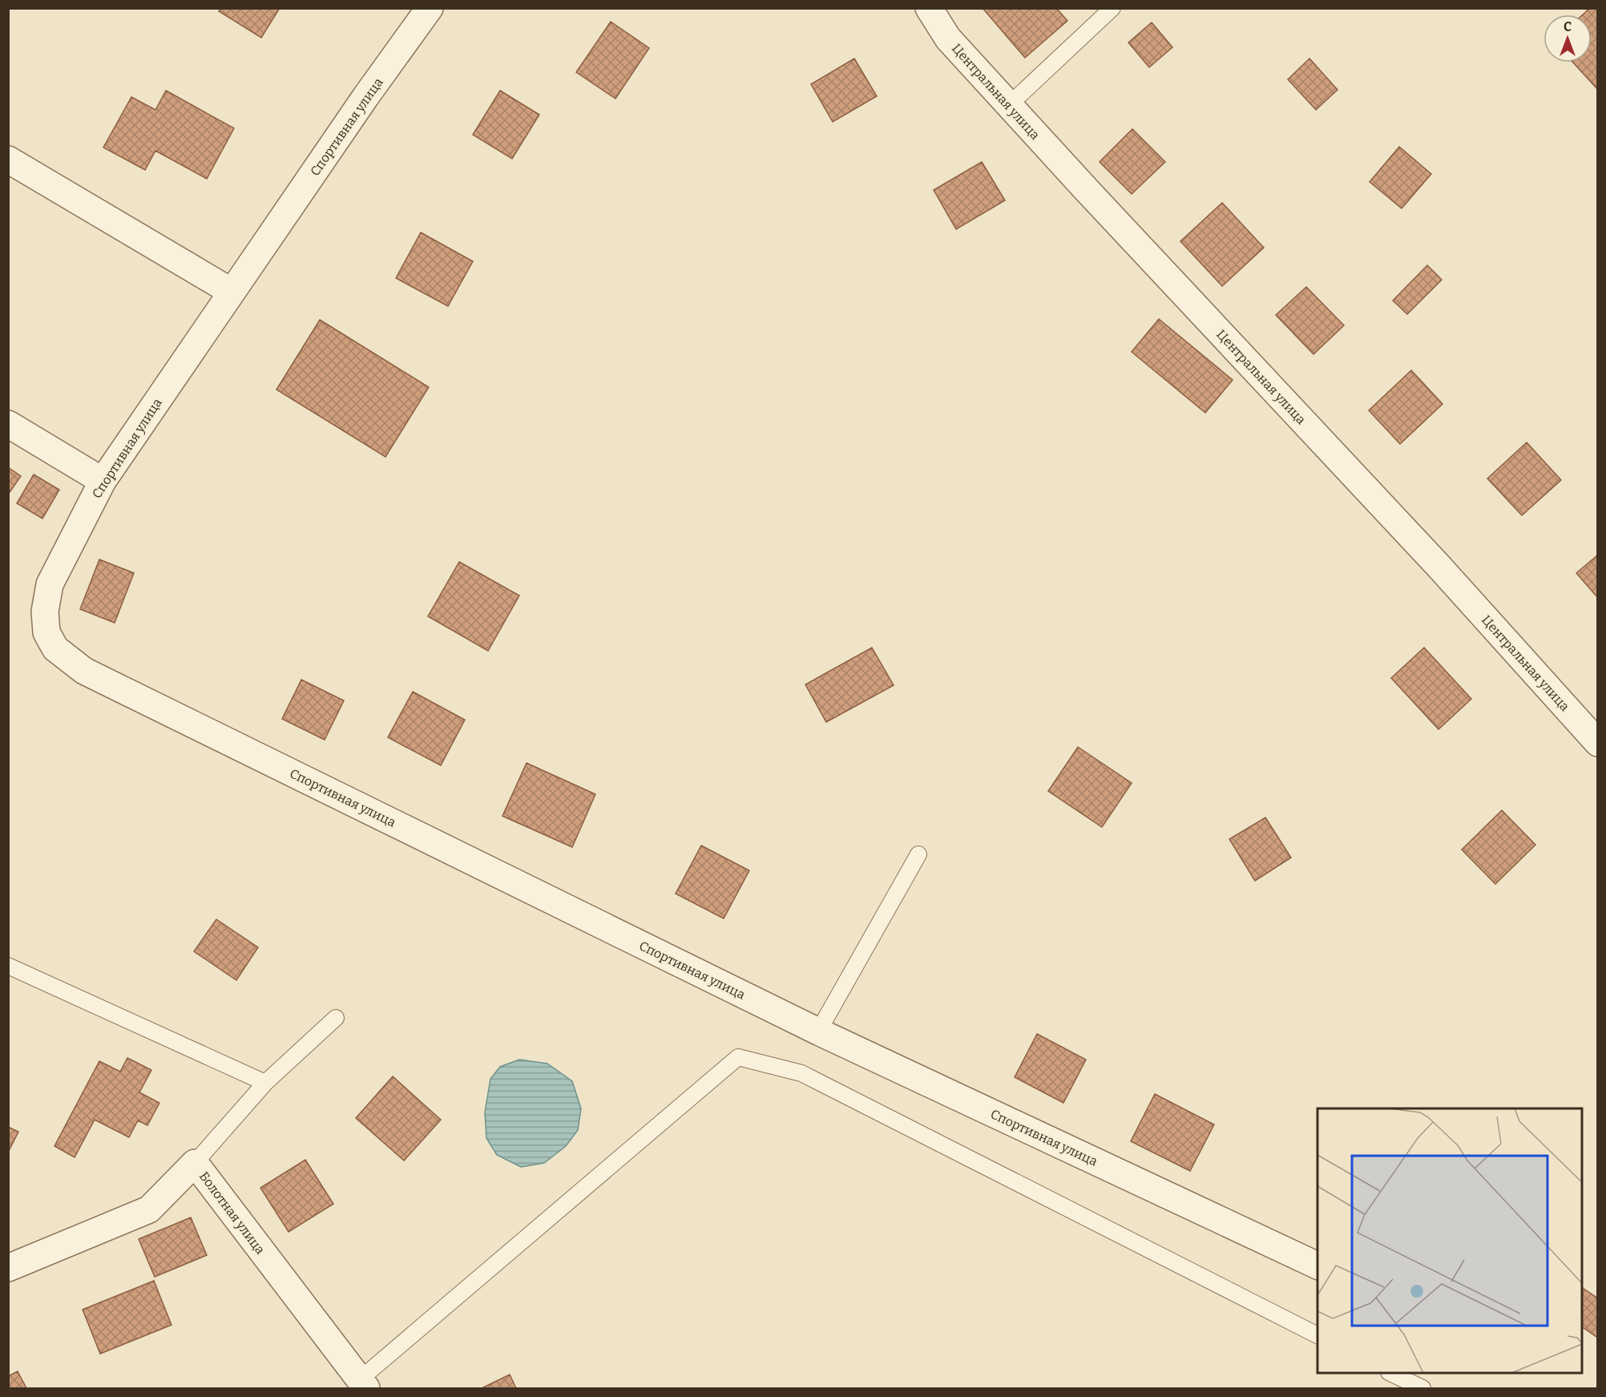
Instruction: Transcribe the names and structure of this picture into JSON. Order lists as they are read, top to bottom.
{
  "streets": {
    "street": ["Центральная улица", "Спортивная улица", "Болотная улица"]
  },
  "north": "top"
}
